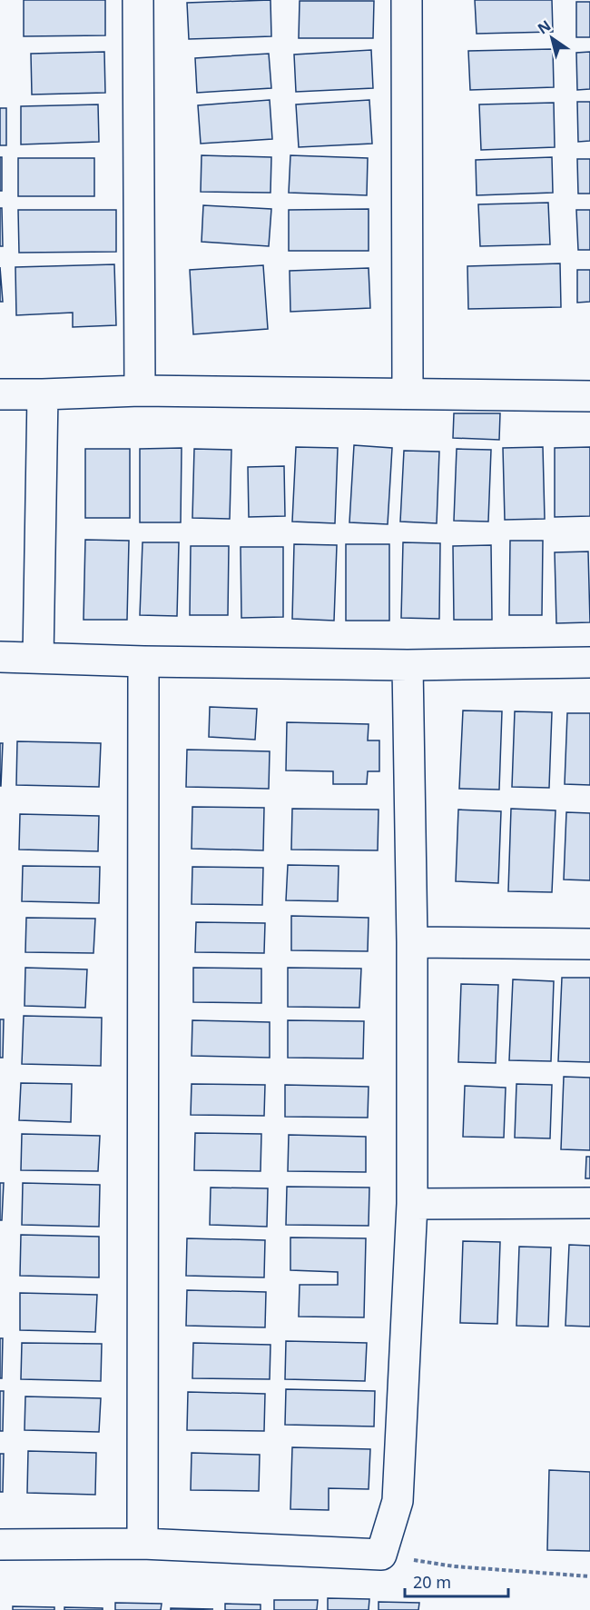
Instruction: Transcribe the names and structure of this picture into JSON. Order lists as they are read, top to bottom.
{
  "scale_bar": "20 m",
  "north": "top left"
}
